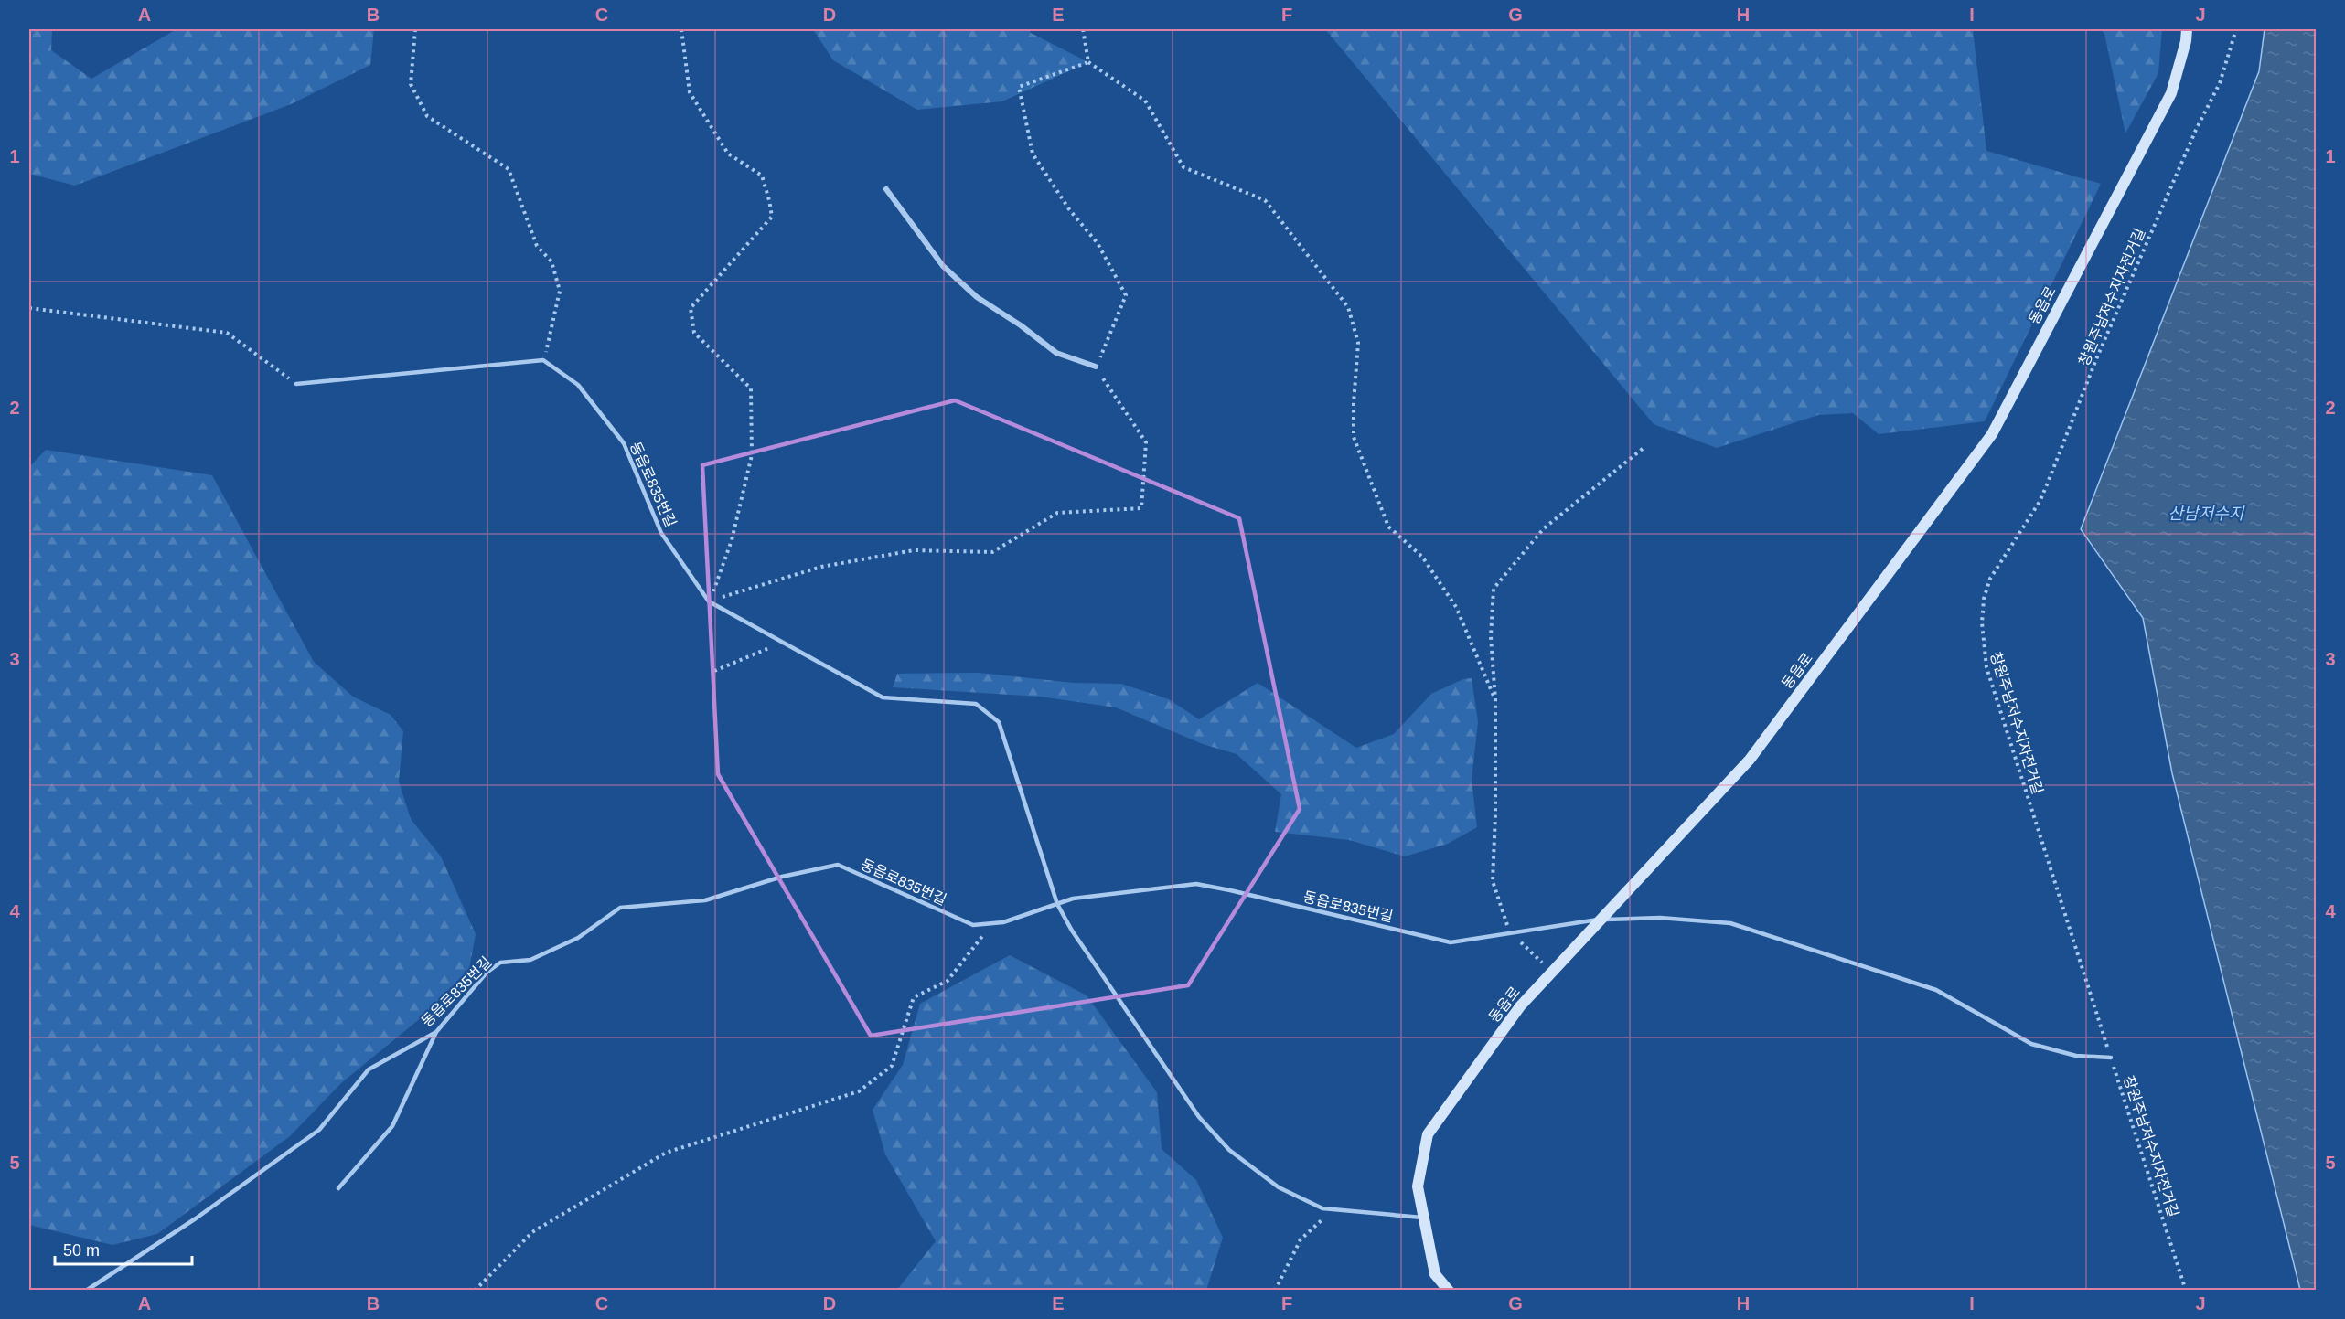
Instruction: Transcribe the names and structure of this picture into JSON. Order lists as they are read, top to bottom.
{
  "streets": {
    "street": ["동읍로"],
    "lane": ["동읍로835번길"],
    "path": ["창원주남저수지자전거길"]
  },
  "crossings": [
    ["창원주남저수지자전거길", "동읍로835번길"],
    ["동읍로", "동읍로835번길"]
  ],
  "water": ["산남저수지"],
  "scale_bar": "50 m",
  "grid": {
    "columns": [
      "A",
      "B",
      "C",
      "D",
      "E",
      "F",
      "G",
      "H",
      "I",
      "J"
    ],
    "rows": [
      "1",
      "2",
      "3",
      "4",
      "5"
    ]
  }
}
